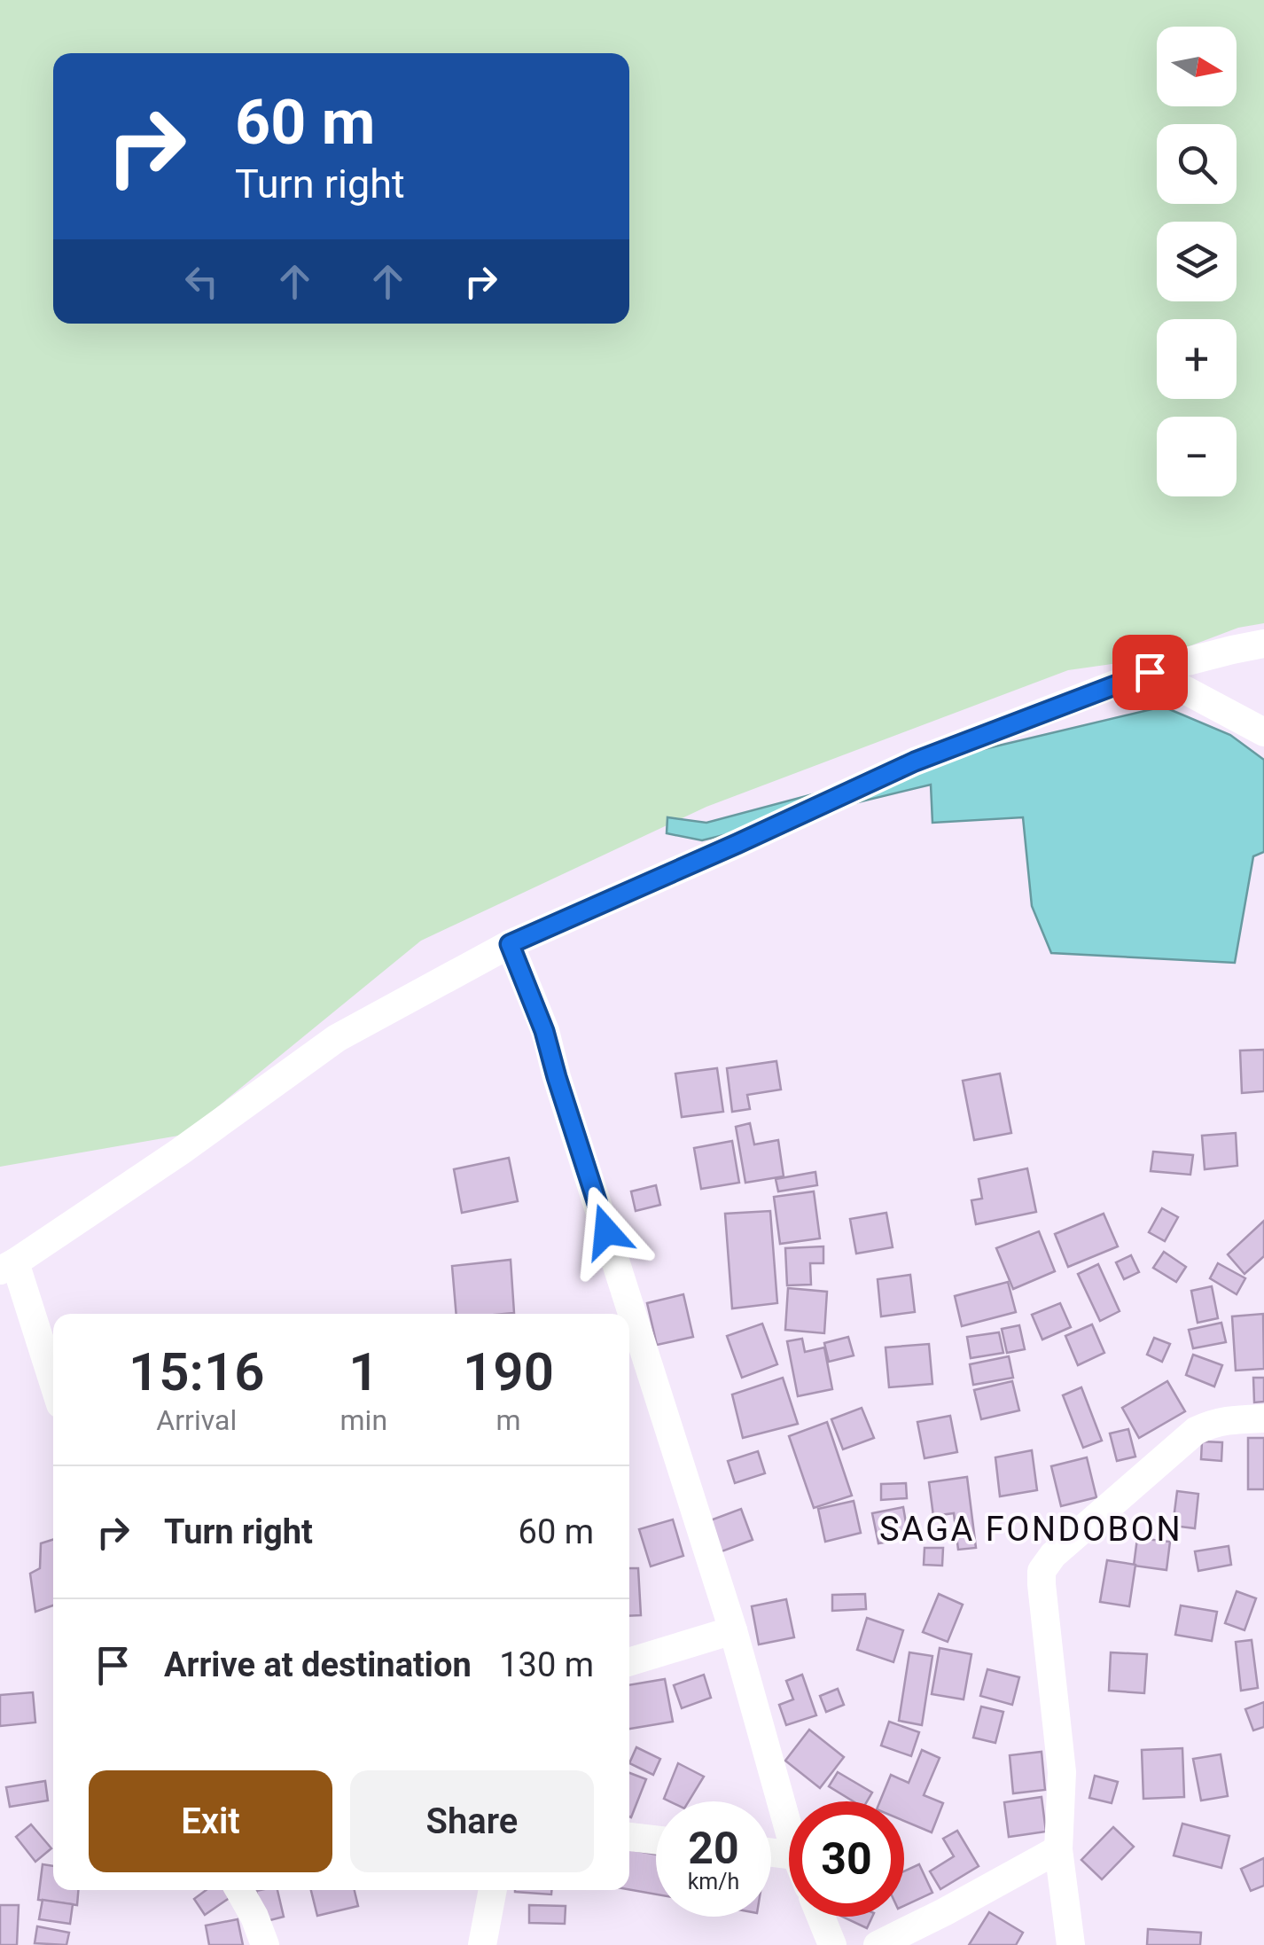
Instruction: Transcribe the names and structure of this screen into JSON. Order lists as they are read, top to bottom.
{
  "districts": ["SAGA FONDOBON"],
  "north": "right",
  "page": {
    "map_buttons": ["+", "−"],
    "turn": ["60 m", "Turn right"],
    "eta": [
      "15:16",
      "Arrival",
      "1",
      "min",
      "190",
      "m"
    ],
    "list": [
      {
        "name": "Turn right",
        "value": "60 m"
      },
      {
        "name": "Arrive at destination",
        "value": "130 m"
      }
    ],
    "buttons": ["Exit", "Share"],
    "speed": "20 km/h",
    "limit": "30"
  }
}
